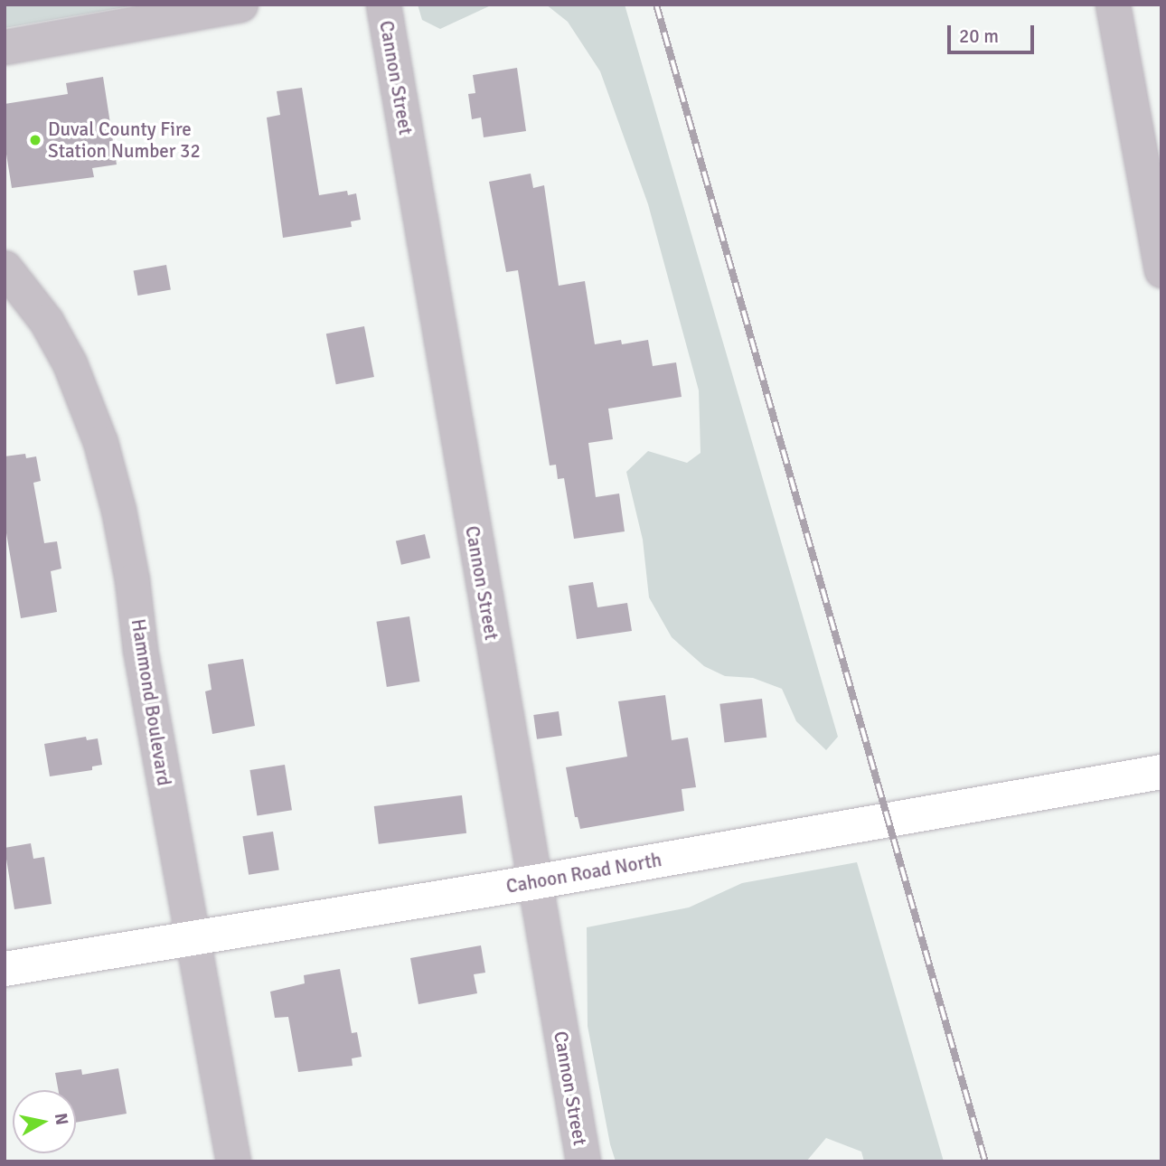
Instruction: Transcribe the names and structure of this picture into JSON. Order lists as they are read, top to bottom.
{
  "streets": {
    "main road": ["Cahoon Road North"],
    "street": ["Cannon Street", "Hammond Boulevard"]
  },
  "crossings": [
    ["Cannon Street", "Cahoon Road North"],
    ["Hammond Boulevard", "Cahoon Road North"]
  ],
  "places": ["Duval County Fire Station Number 32"],
  "scale_bar": "20 m",
  "north": "right"
}
